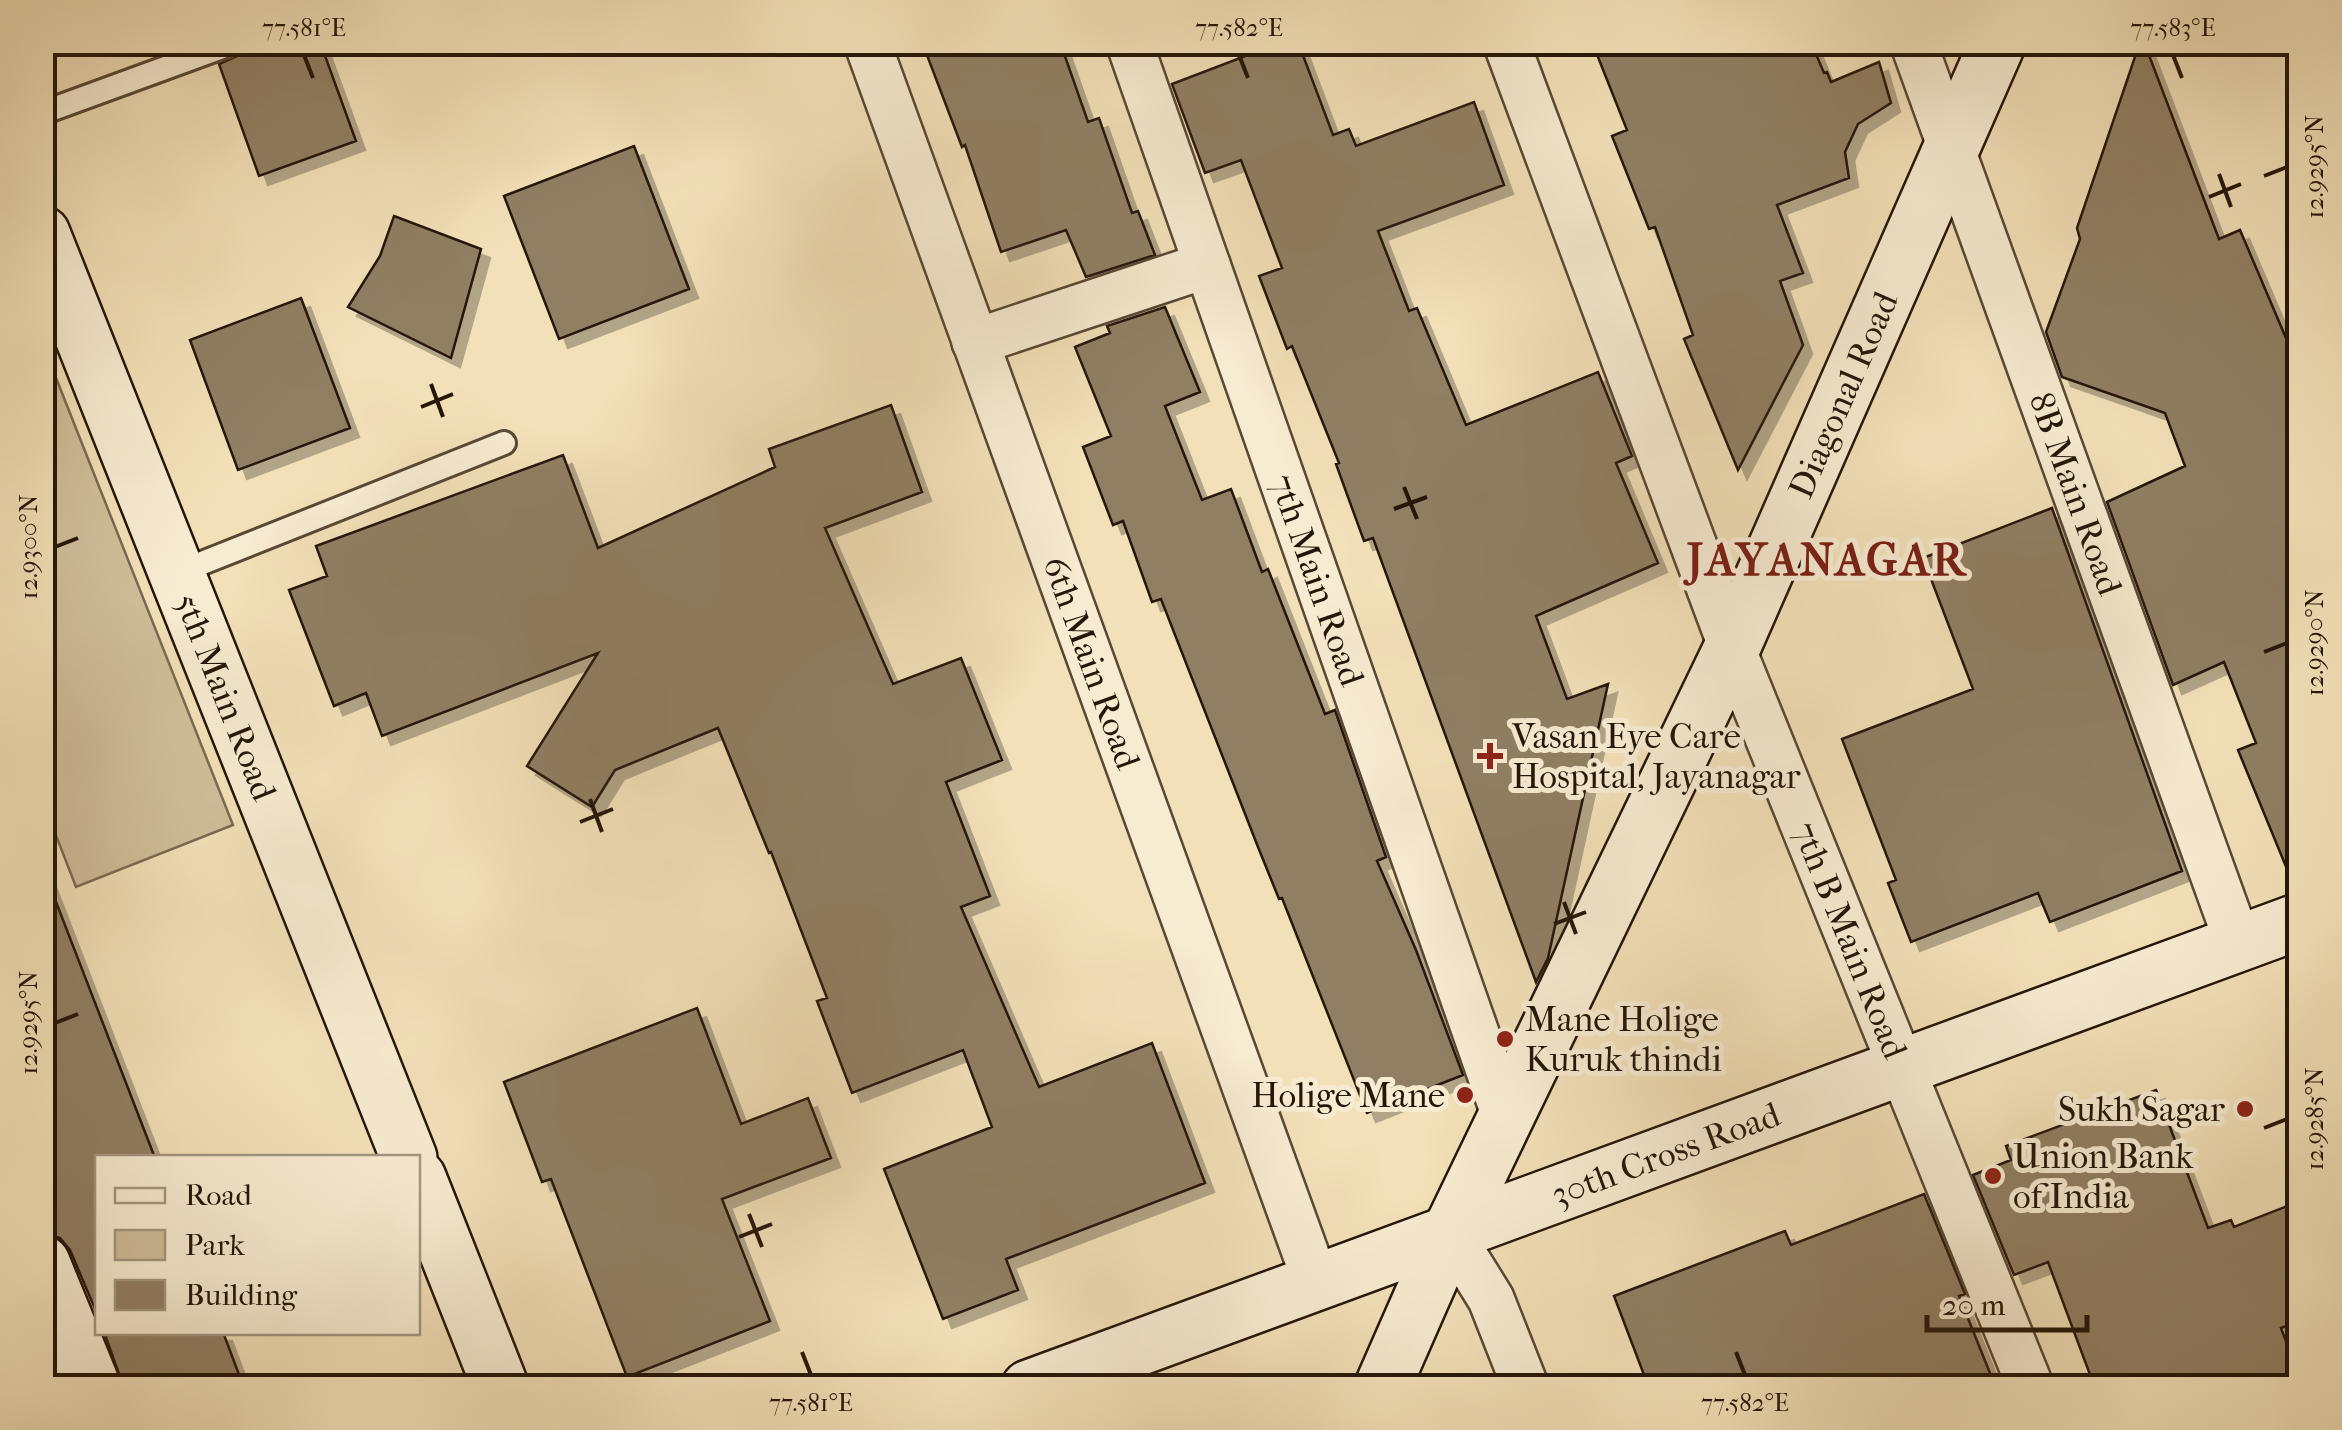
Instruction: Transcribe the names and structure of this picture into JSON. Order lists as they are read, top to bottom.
{
  "streets": {
    "street": [
      "Diagonal Road",
      "8B Main Road",
      "7th Main Road",
      "6th Main Road",
      "5th Main Road",
      "7th B Main Road",
      "30th Cross Road"
    ]
  },
  "crossings": [
    ["Diagonal Road", "8B Main Road"],
    ["Diagonal Road", "7th Main Road"],
    ["Diagonal Road", "7th B Main Road"],
    ["Diagonal Road", "30th Cross Road"],
    ["8B Main Road", "30th Cross Road"],
    ["6th Main Road", "30th Cross Road"],
    ["7th B Main Road", "30th Cross Road"]
  ],
  "districts": ["JAYANAGAR"],
  "places": {
    "health": ["Vasan Eye Care Hospital, Jayanagar"],
    "other": [
      "Mane Holige Kuruk thindi",
      "Holige Mane",
      "Sukh Sagar",
      "Union Bank of India"
    ]
  },
  "legend": ["Road", "Park", "Building"],
  "scale_bar": "20 m",
  "coordinates": [
    "77.581°E",
    "77.582°E",
    "77.583°E",
    "12.9295°N",
    "12.9300°N",
    "12.9290°N",
    "12.9285°N"
  ]
}
